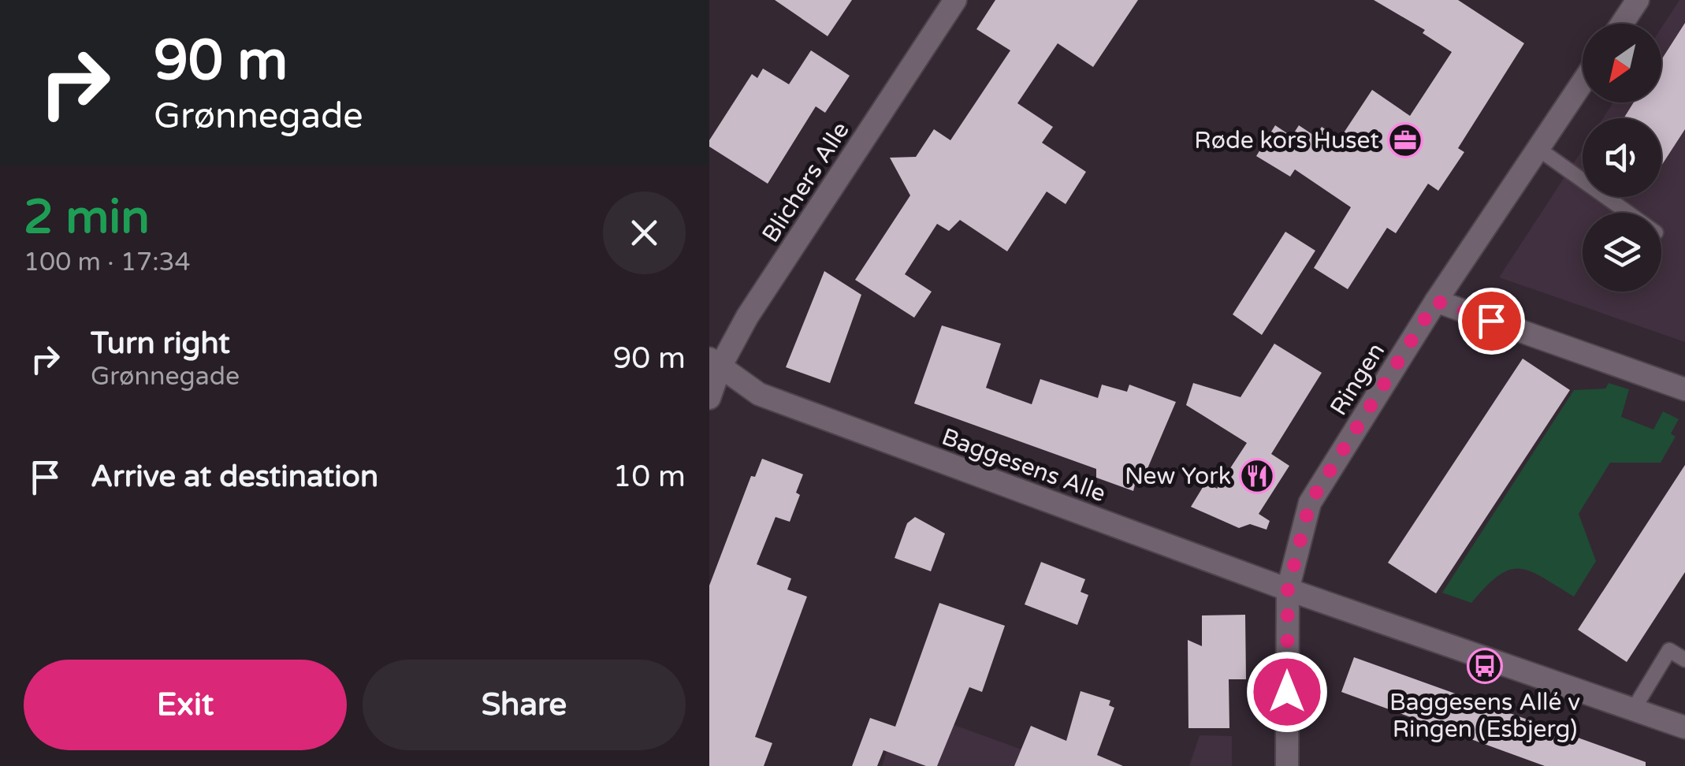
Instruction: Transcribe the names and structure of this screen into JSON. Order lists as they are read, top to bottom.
{
  "streets": {
    "street": ["Blichers Alle", "Ringen", "Baggesens Alle"]
  },
  "crossings": [
    ["Blichers Alle", "Baggesens Alle"],
    ["Ringen", "Baggesens Alle"]
  ],
  "places": {
    "office": ["Røde kors Huset"],
    "restaurant": ["New York"],
    "bus stop": ["Baggesens Allé v Ringen (Esbjerg)"]
  },
  "north": "bottom left",
  "page": {
    "turn": ["90 m", "Grønnegade"],
    "heading": ["2 min", "100 m · 17:34"],
    "list": [
      {
        "name": "Turn right",
        "note": "Grønnegade",
        "value": "90 m"
      },
      {
        "name": "Arrive at destination",
        "value": "10 m"
      }
    ],
    "buttons": ["Exit", "Share"]
  }
}
